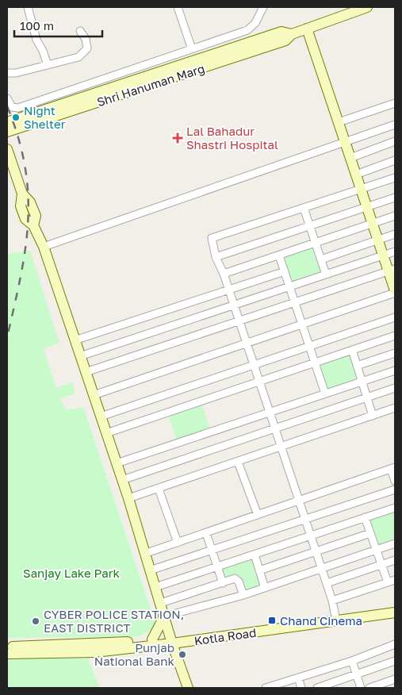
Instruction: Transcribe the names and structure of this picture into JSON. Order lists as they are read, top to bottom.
{
  "streets": {
    "street": ["Shri Hanuman Marg", "Kotla Road"]
  },
  "parks": ["Sanjay Lake Park"],
  "places": {
    "other": ["Night Shelter", "CYBER POLICE STATION, EAST DISTRICT", "Punjab National Bank"],
    "health": ["Lal Bahadur Shastri Hospital"],
    "transit": ["Chand Cinema"]
  },
  "scale_bar": "100 m"
}
